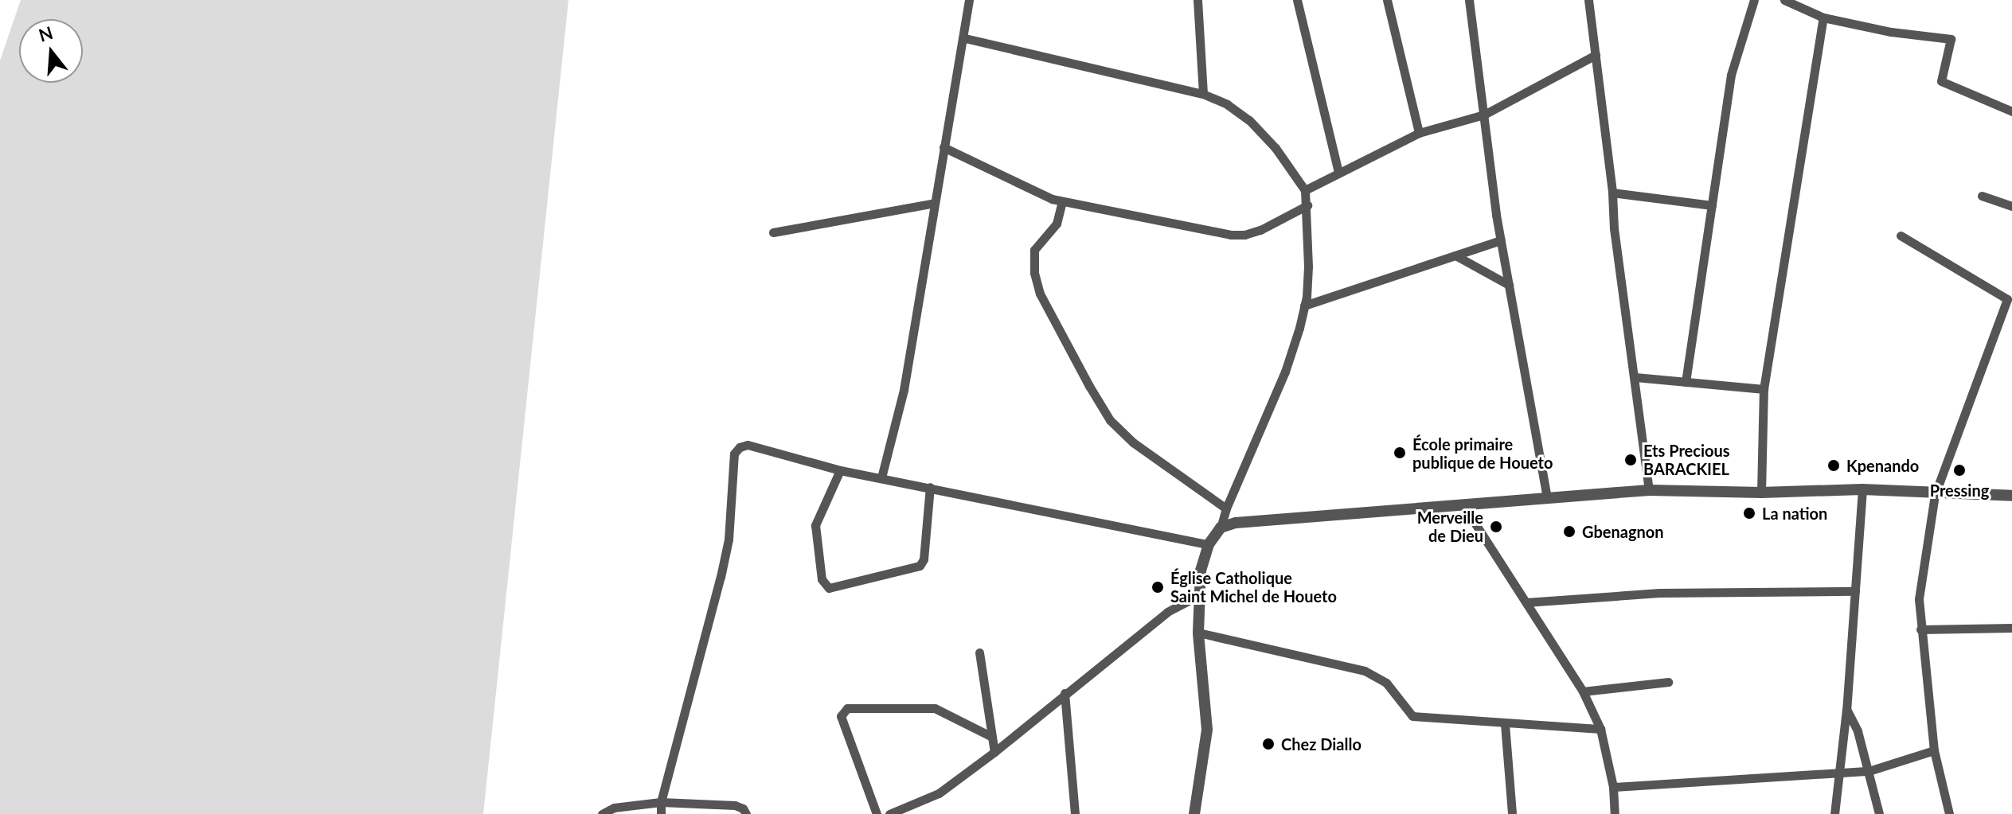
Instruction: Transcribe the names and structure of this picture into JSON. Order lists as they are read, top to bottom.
{
  "places": [
    "École primaire publique de Houeto",
    "Ets Precious BARACKIEL",
    "Kpenando",
    "Pressing",
    "La nation",
    "Merveille de Dieu",
    "Gbenagnon",
    "Église Catholique Saint Michel de Houeto",
    "Chez Diallo"
  ],
  "north": "top"
}
